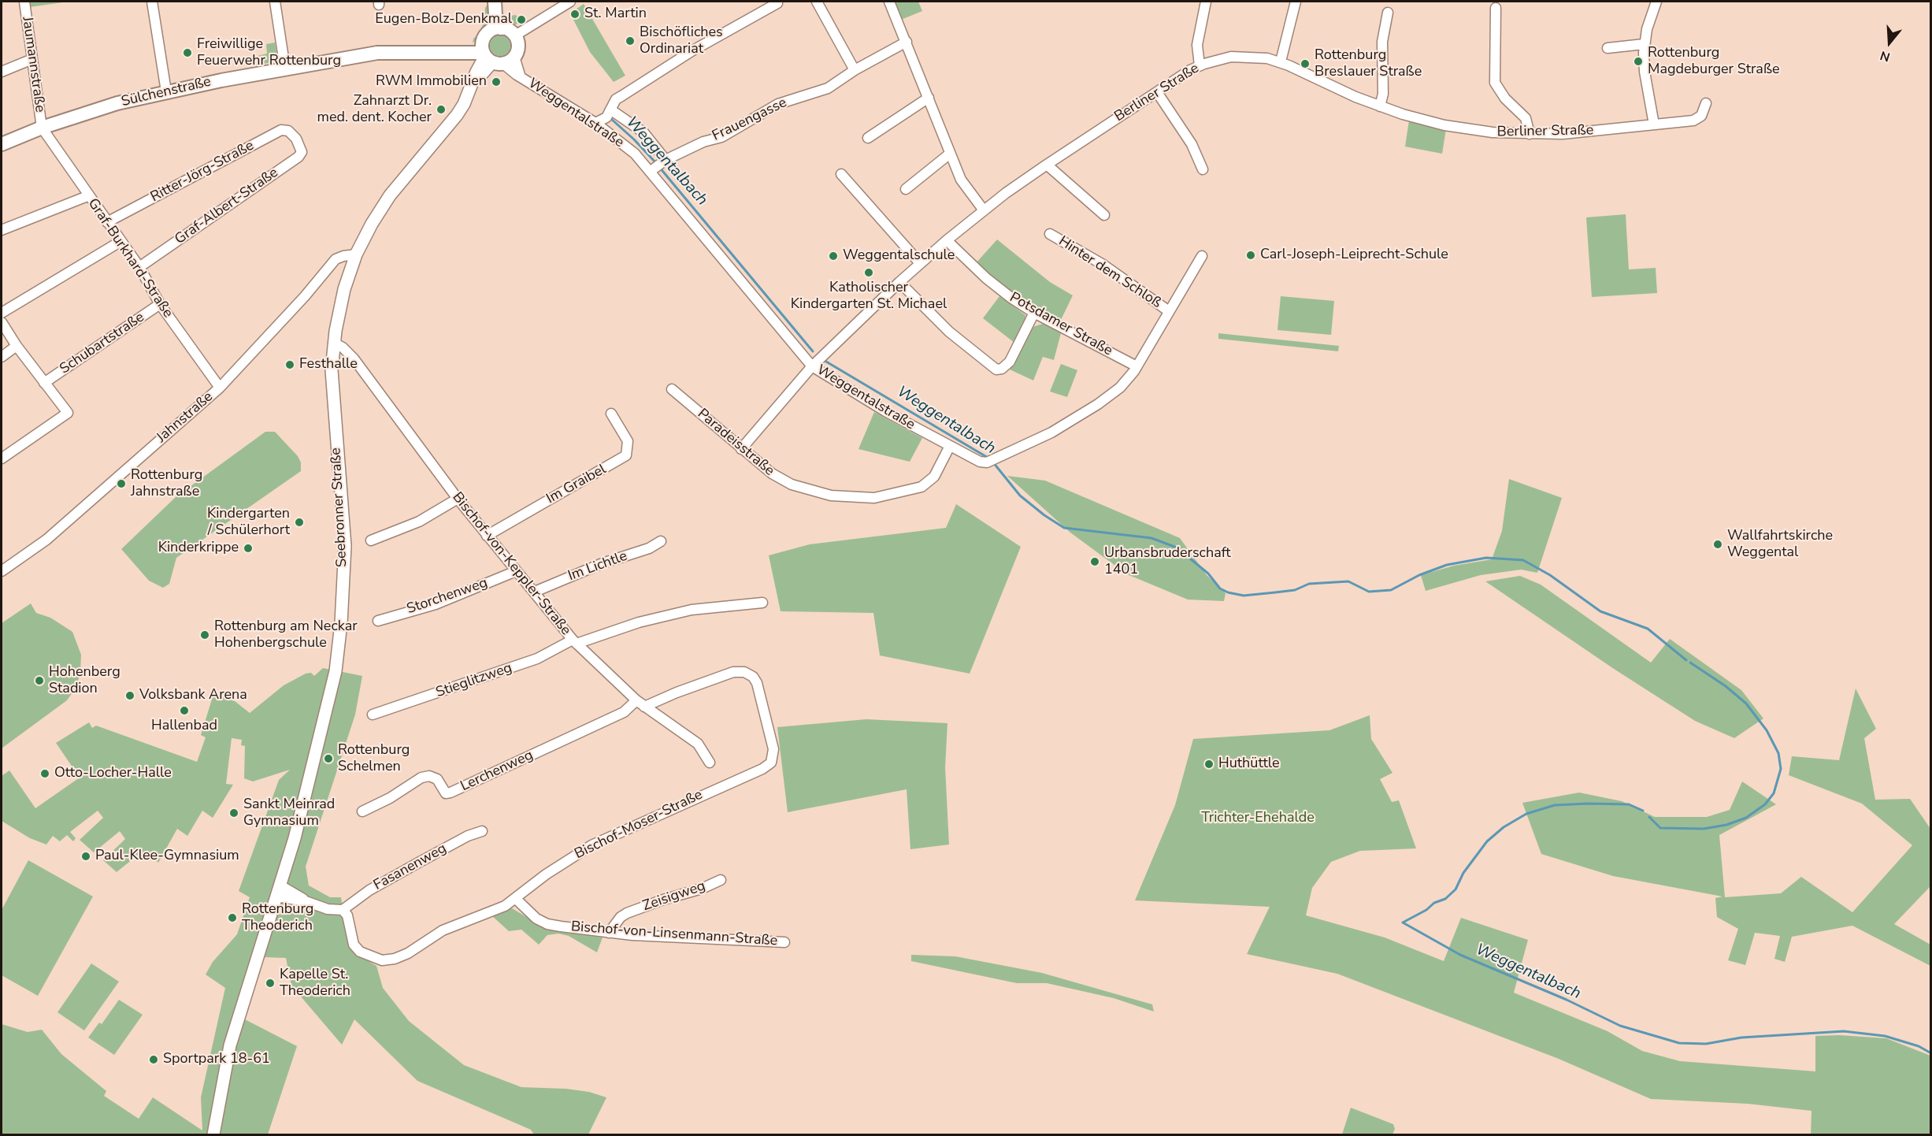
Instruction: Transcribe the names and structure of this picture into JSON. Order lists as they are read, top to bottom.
{
  "streets": {
    "main road": ["Sülchenstraße"],
    "street": [
      "Jaumannstraße",
      "Berliner Straße",
      "Weggentalstraße",
      "Frauengasse",
      "Ritter-Jörg-Straße",
      "Graf-Albert-Straße",
      "Graf-Burkhard-Straße",
      "Hinter dem Schloß",
      "Potsdamer Straße",
      "Schubartstraße",
      "Jahnstraße",
      "Paradeisstraße",
      "Im Graibel",
      "Seebronner Straße",
      "Bischof-von-Keppler-Straße",
      "Im Lichtle",
      "Storchenweg",
      "Stieglitzweg",
      "Lerchenweg",
      "Bischof-Moser-Straße",
      "Fasanenweg",
      "Zeisigweg",
      "Bischof-von-Linsenmann-Straße"
    ]
  },
  "crossings": [
    ["Jaumannstraße", "Sülchenstraße"],
    ["Jaumannstraße", "Graf-Burkhard-Straße"],
    ["Sülchenstraße", "Weggentalstraße"],
    ["Sülchenstraße", "Graf-Burkhard-Straße"],
    ["Sülchenstraße", "Seebronner Straße"],
    ["Berliner Straße", "Weggentalstraße"],
    ["Berliner Straße", "Potsdamer Straße"],
    ["Berliner Straße", "Paradeisstraße"],
    ["Weggentalstraße", "Frauengasse"],
    ["Weggentalstraße", "Hinter dem Schloß"],
    ["Weggentalstraße", "Potsdamer Straße"],
    ["Weggentalstraße", "Paradeisstraße"],
    ["Weggentalstraße", "Seebronner Straße"],
    ["Ritter-Jörg-Straße", "Graf-Albert-Straße"],
    ["Ritter-Jörg-Straße", "Graf-Burkhard-Straße"],
    ["Graf-Albert-Straße", "Graf-Burkhard-Straße"],
    ["Graf-Burkhard-Straße", "Schubartstraße"],
    ["Graf-Burkhard-Straße", "Jahnstraße"],
    ["Jahnstraße", "Seebronner Straße"],
    ["Im Graibel", "Bischof-von-Keppler-Straße"],
    ["Seebronner Straße", "Bischof-von-Keppler-Straße"],
    ["Bischof-von-Keppler-Straße", "Im Lichtle"],
    ["Bischof-von-Keppler-Straße", "Storchenweg"],
    ["Bischof-von-Keppler-Straße", "Stieglitzweg"],
    ["Bischof-von-Keppler-Straße", "Lerchenweg"],
    ["Bischof-von-Keppler-Straße", "Bischof-Moser-Straße"],
    ["Bischof-Moser-Straße", "Fasanenweg"],
    ["Bischof-Moser-Straße", "Bischof-von-Linsenmann-Straße"],
    ["Zeisigweg", "Bischof-von-Linsenmann-Straße"]
  ],
  "water": ["Weggentalbach"],
  "parks": ["Trichter-Ehehalde"],
  "places": [
    "St. Martin",
    "Eugen-Bolz-Denkmal",
    "Bischöfliches Ordinariat",
    "Freiwillige Feuerwehr Rottenburg",
    "Rottenburg Magdeburger Straße",
    "Rottenburg Breslauer Straße",
    "RWM Immobilien",
    "Zahnarzt Dr. med. dent. Kocher",
    "Carl-Joseph-Leiprecht-Schule",
    "Weggentalschule",
    "Katholischer Kindergarten St. Michael",
    "Festhalle",
    "Rottenburg Jahnstraße",
    "Kindergarten / Schülerhort",
    "Wallfahrtskirche Weggental",
    "Kinderkrippe",
    "Urbansbruderschaft 1401",
    "Rottenburg am Neckar Hohenbergschule",
    "Hohenberg Stadion",
    "Volksbank Arena",
    "Hallenbad",
    "Rottenburg Schelmen",
    "Huthüttle",
    "Otto-Locher-Halle",
    "Sankt Meinrad Gymnasium",
    "Paul-Klee-Gymnasium",
    "Rottenburg Theoderich",
    "Kapelle St. Theoderich",
    "Sportpark 18-61"
  ],
  "north": "bottom"
}
